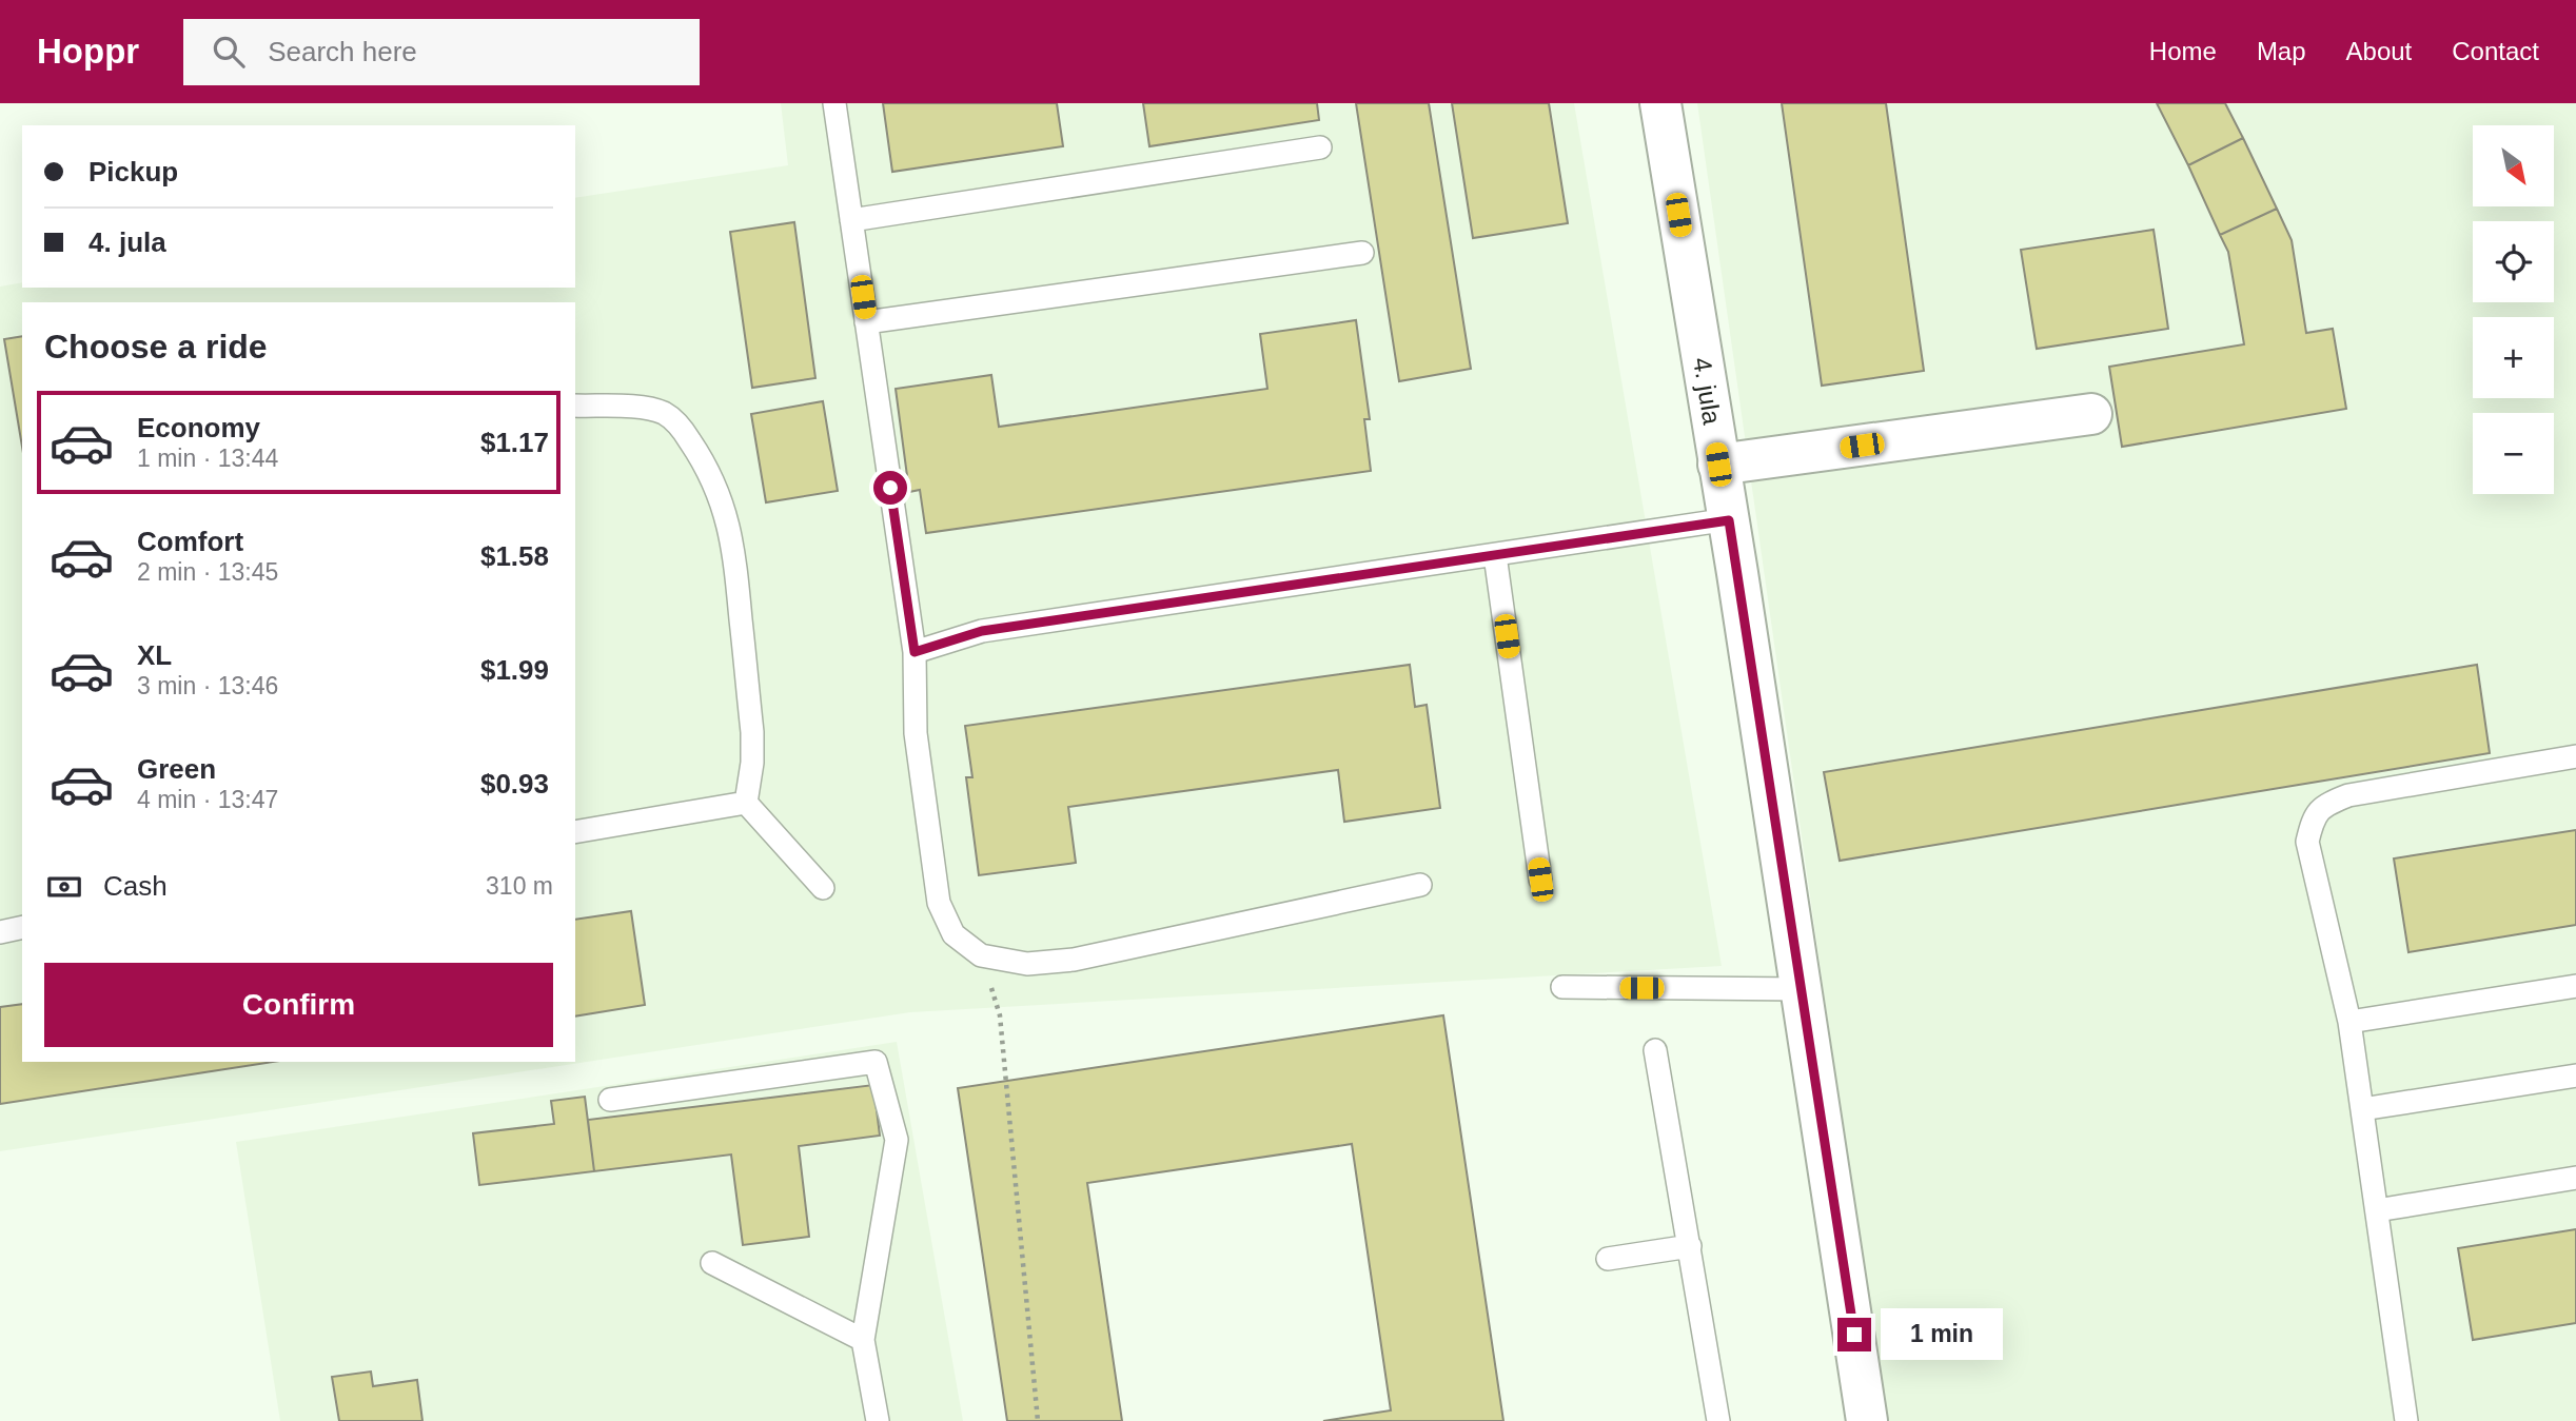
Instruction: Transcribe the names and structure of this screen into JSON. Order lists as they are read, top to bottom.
{
  "streets": {
    "main road": ["4. jula"]
  },
  "north": "bottom right",
  "page": {
    "header": "Hoppr",
    "search": "Search here",
    "nav": [
      "Home",
      "Map",
      "About",
      "Contact"
    ],
    "map_buttons": ["+", "−"],
    "banner": ["Pickup", "4. jula"],
    "heading": "Choose a ride",
    "list": [
      {
        "name": "Economy",
        "note": "1 min · 13:44",
        "value": "$1.17"
      },
      {
        "name": "Comfort",
        "note": "2 min · 13:45",
        "value": "$1.58"
      },
      {
        "name": "XL",
        "note": "3 min · 13:46",
        "value": "$1.99"
      },
      {
        "name": "Green",
        "note": "4 min · 13:47",
        "value": "$0.93"
      }
    ],
    "pay": ["Cash", "310 m"],
    "buttons": "Confirm",
    "bubble": "1 min"
  }
}
